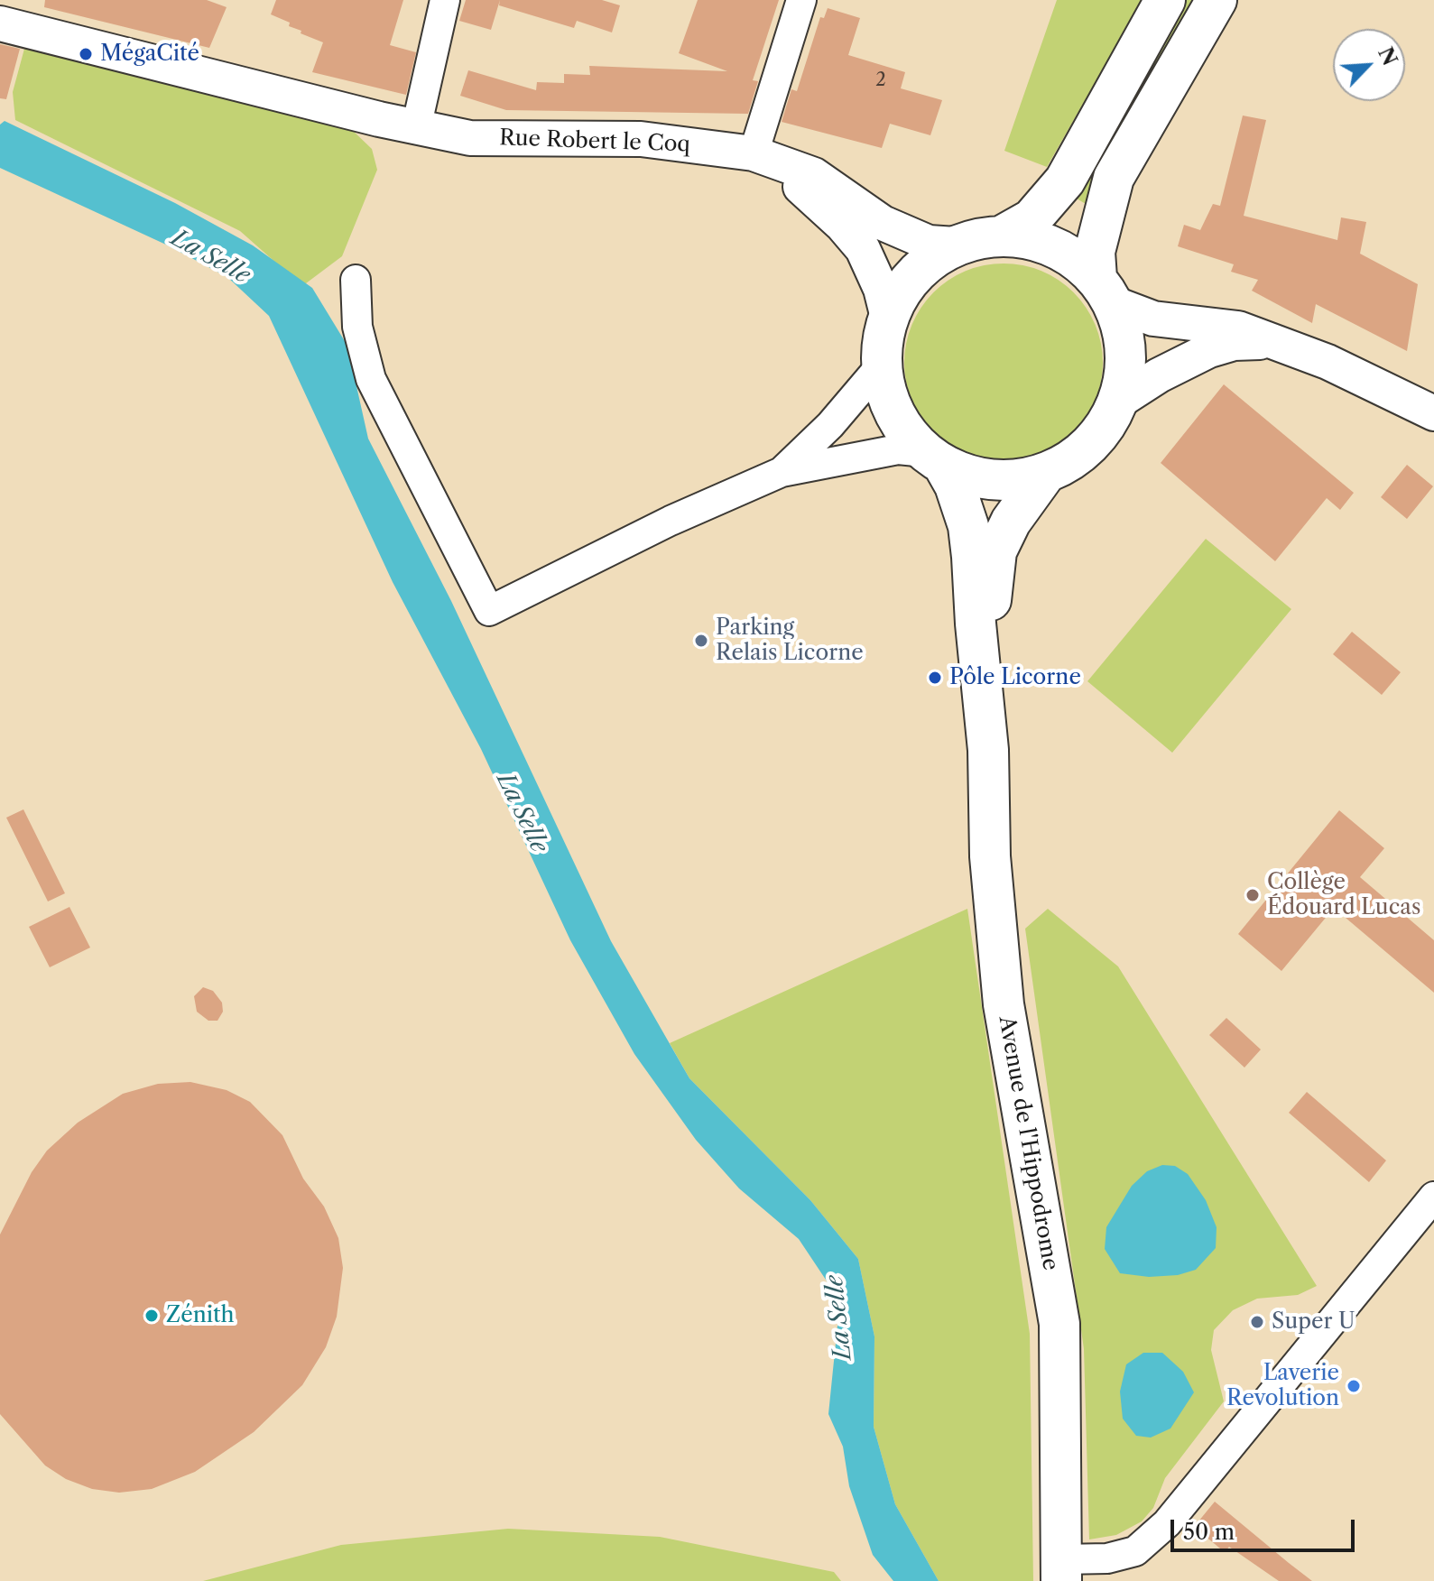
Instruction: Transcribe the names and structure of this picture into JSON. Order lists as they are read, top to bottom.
{
  "streets": {
    "main road": ["Avenue de l'Hippodrome"],
    "street": ["Rue Robert le Coq"]
  },
  "crossings": [
    ["Rue Robert le Coq", "Avenue de l'Hippodrome"]
  ],
  "water": ["La Selle"],
  "places": [
    "MégaCité",
    "Parking Relais Licorne",
    "Pôle Licorne",
    "Collège Édouard Lucas",
    "Zénith",
    "Super U",
    "Laverie Revolution"
  ],
  "house_numbers": ["2"],
  "scale_bar": "50 m",
  "north": "top right"
}
